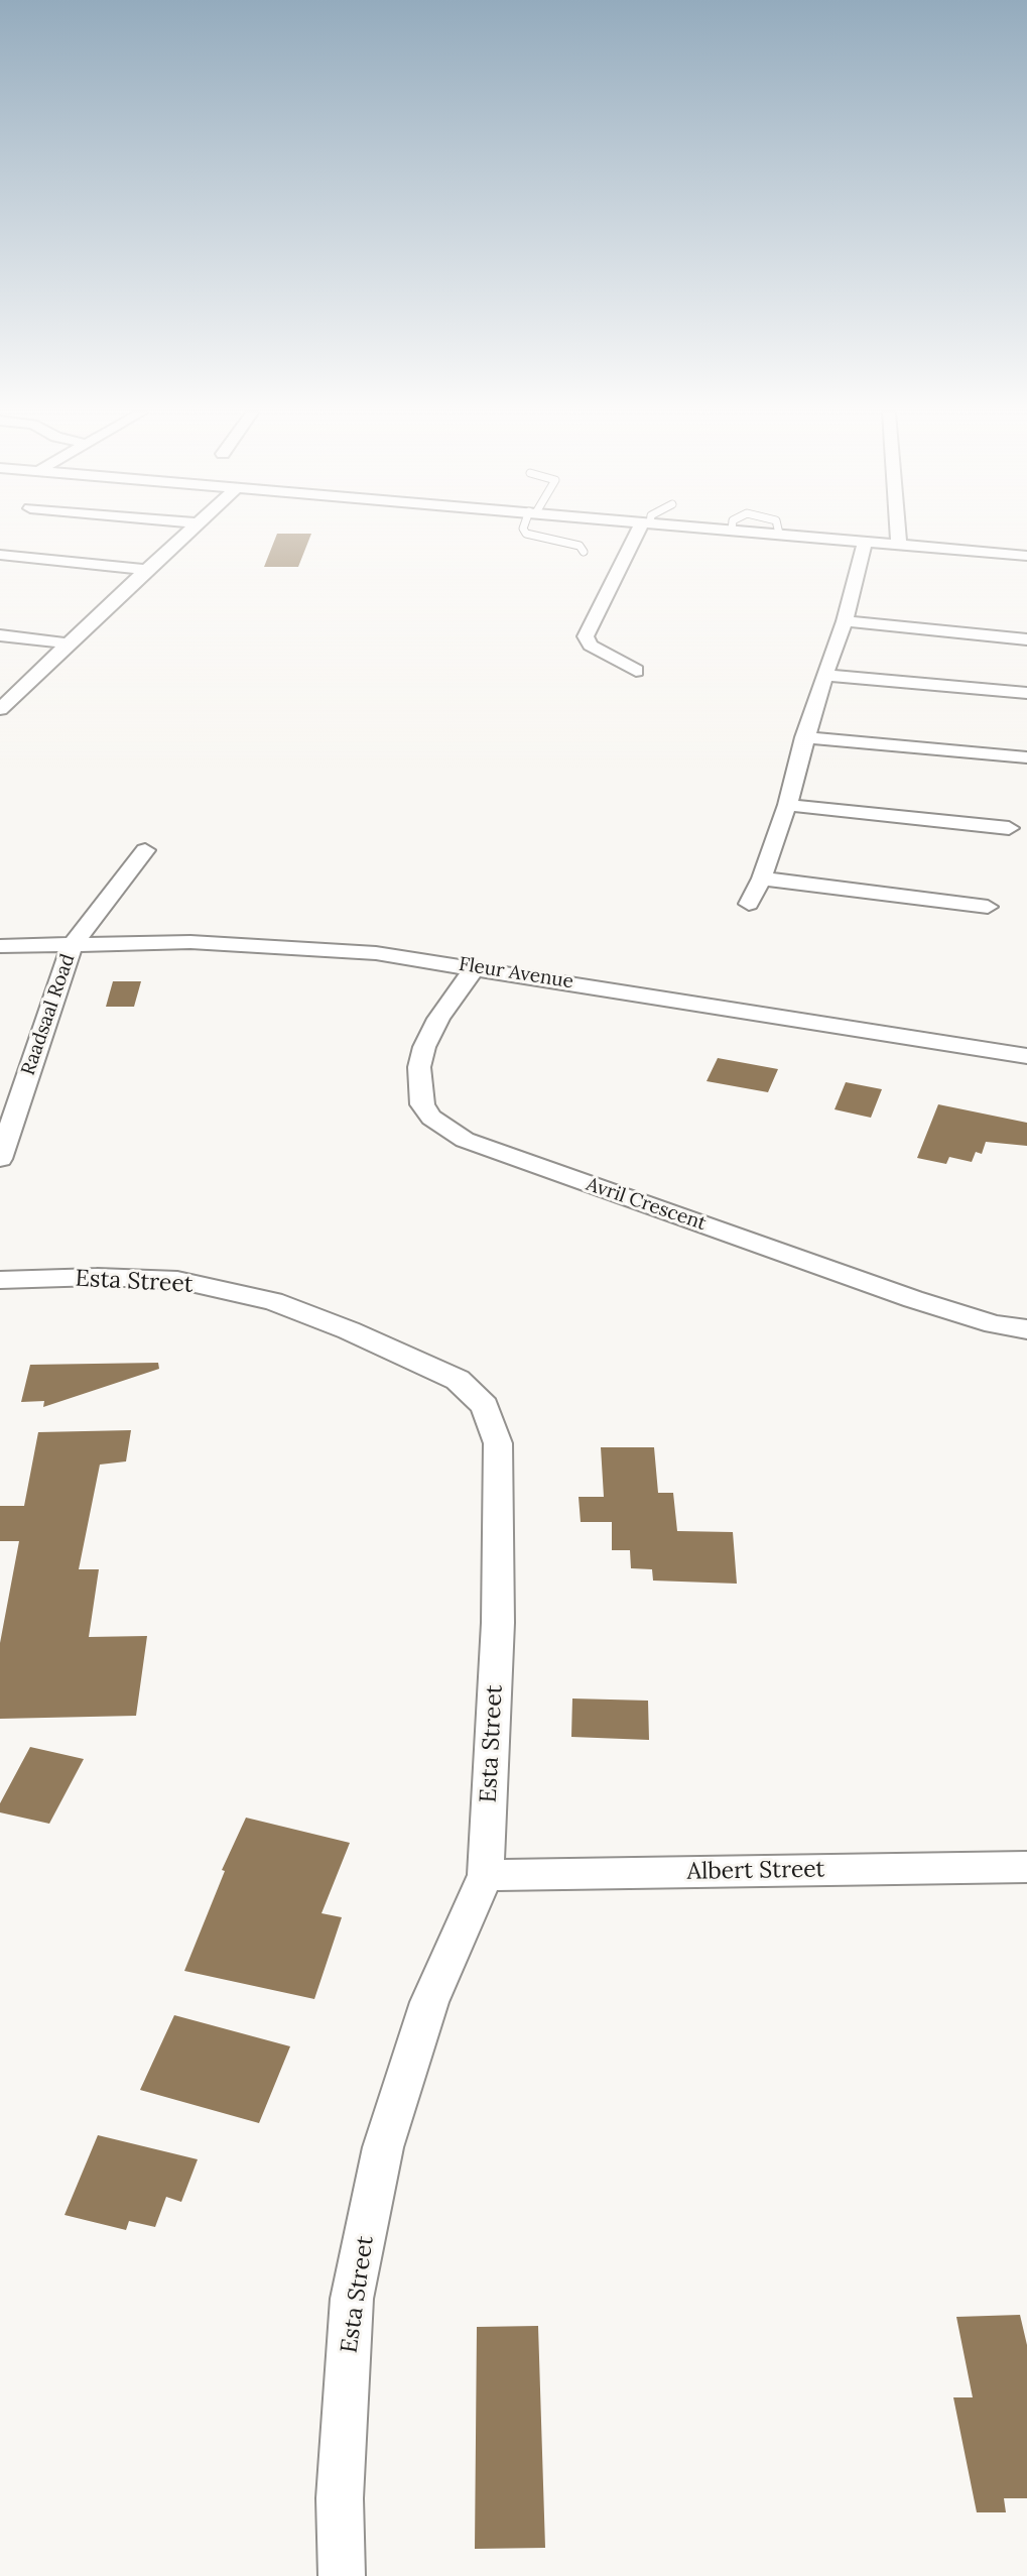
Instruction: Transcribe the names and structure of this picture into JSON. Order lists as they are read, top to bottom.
{
  "streets": {
    "street": [
      "Fleur Avenue",
      "Raadsaal Road",
      "Avril Crescent",
      "Esta Street",
      "Albert Street"
    ]
  },
  "crossings": [
    ["Fleur Avenue", "Raadsaal Road"],
    ["Fleur Avenue", "Avril Crescent"],
    ["Esta Street", "Albert Street"]
  ]
}
